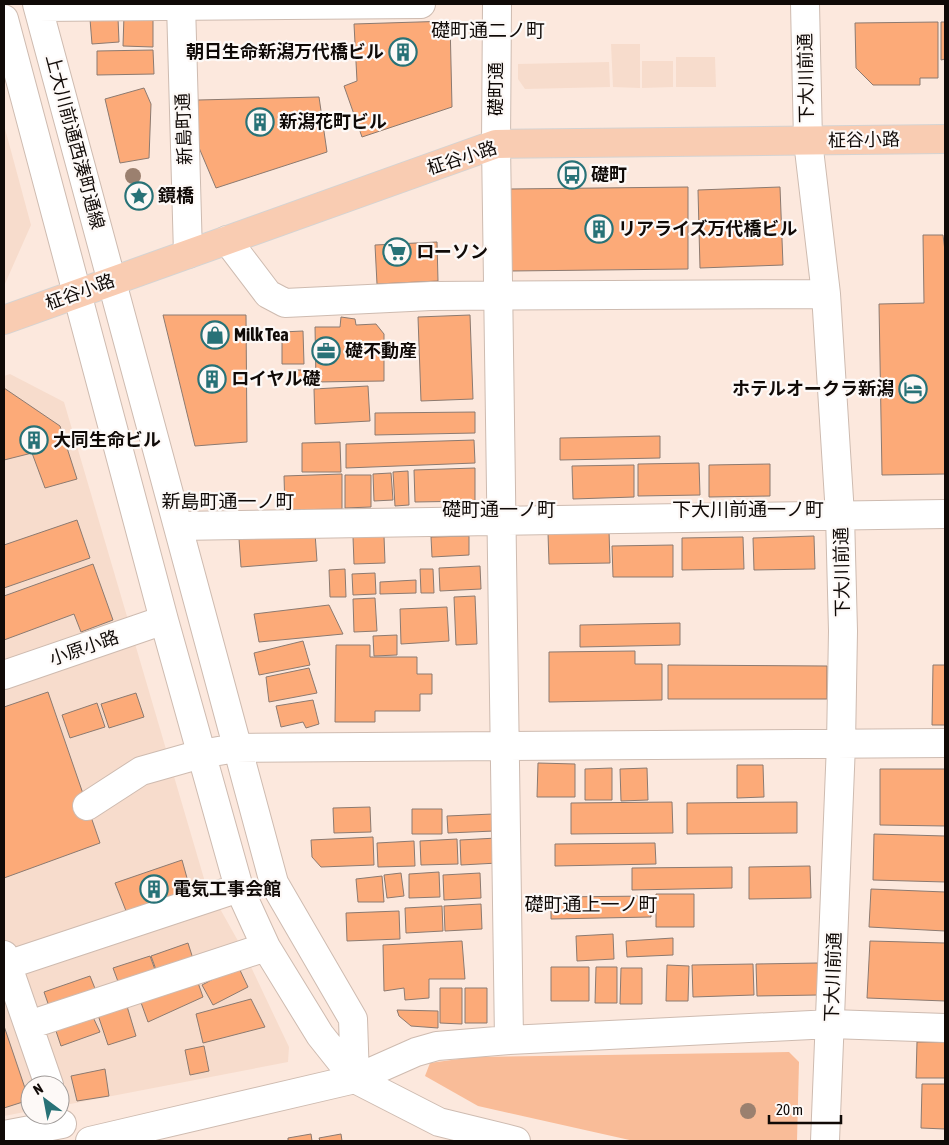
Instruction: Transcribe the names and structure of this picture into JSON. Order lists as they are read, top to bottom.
{
  "streets": {
    "highway": ["柾谷小路"],
    "street": [
      "下大川前通",
      "礎町通",
      "新島町通",
      "上大川前通西湊町通線",
      "小原小路"
    ]
  },
  "crossings": [
    ["下大川前通", "柾谷小路"],
    ["礎町通", "柾谷小路"],
    ["新島町通", "柾谷小路"],
    ["柾谷小路", "上大川前通西湊町通線"],
    ["上大川前通西湊町通線", "小原小路"]
  ],
  "districts": [
    "礎町通二ノ町",
    "新島町通一ノ町",
    "礎町通一ノ町",
    "下大川前通一ノ町",
    "礎町通上一ノ町"
  ],
  "places": {
    "building": [
      "朝日生命新潟万代橋ビル",
      "新潟花町ビル",
      "リアライズ万代橋ビル",
      "ロイヤル礎",
      "大同生命ビル",
      "電気工事会館"
    ],
    "bus stop": ["礎町"],
    "place": ["鏡橋"],
    "supermarket": ["ローソン"],
    "shop": ["Milk Tea"],
    "office": ["礎不動産"],
    "hotel": ["ホテルオークラ新潟"]
  },
  "scale_bar": "20 m",
  "north": "top left"
}
